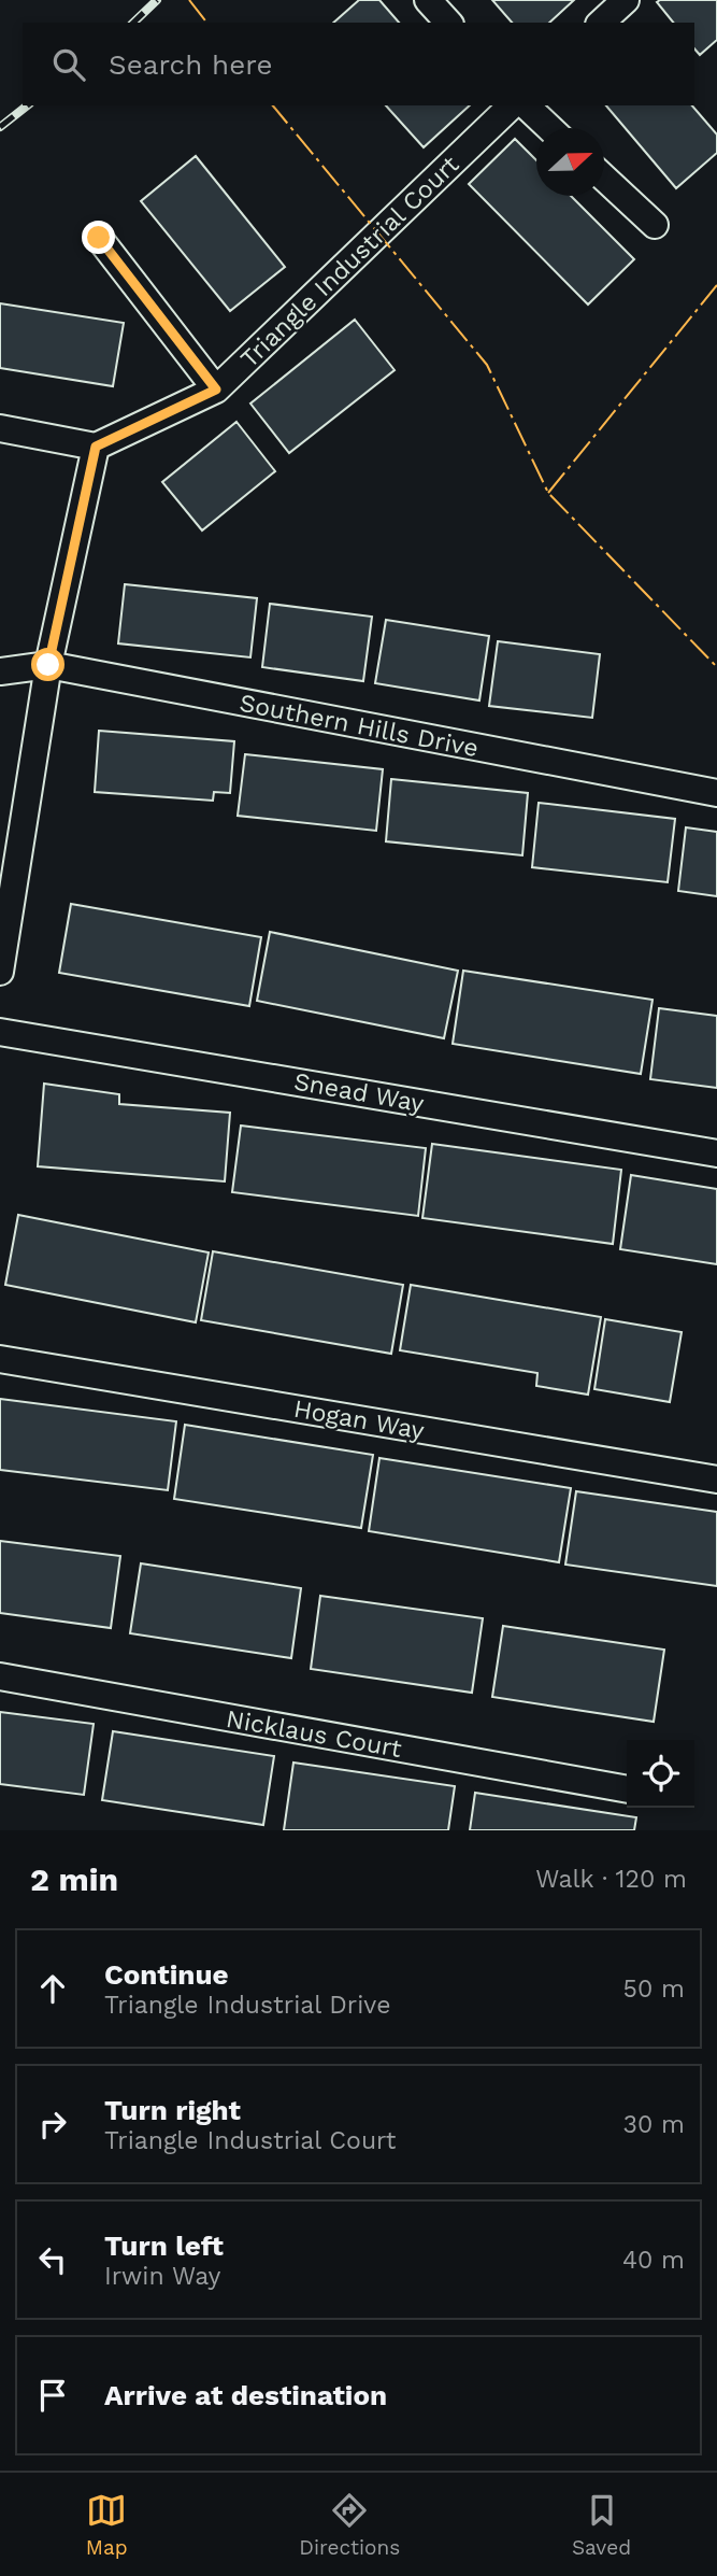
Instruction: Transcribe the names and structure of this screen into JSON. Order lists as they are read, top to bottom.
{
  "streets": {
    "street": [
      "Triangle Industrial Court",
      "Southern Hills Drive",
      "Snead Way",
      "Hogan Way",
      "Nicklaus Court"
    ]
  },
  "north": "right",
  "page": {
    "search": "Search here",
    "heading": ["2 min", "Walk · 120 m"],
    "list": [
      ["Continue", "Triangle Industrial Drive", "50 m"],
      ["Turn right", "Triangle Industrial Court", "30 m"],
      ["Turn left", "Irwin Way", "40 m"],
      "Arrive at destination"
    ],
    "nav": ["Map", "Directions", "Saved"]
  }
}
